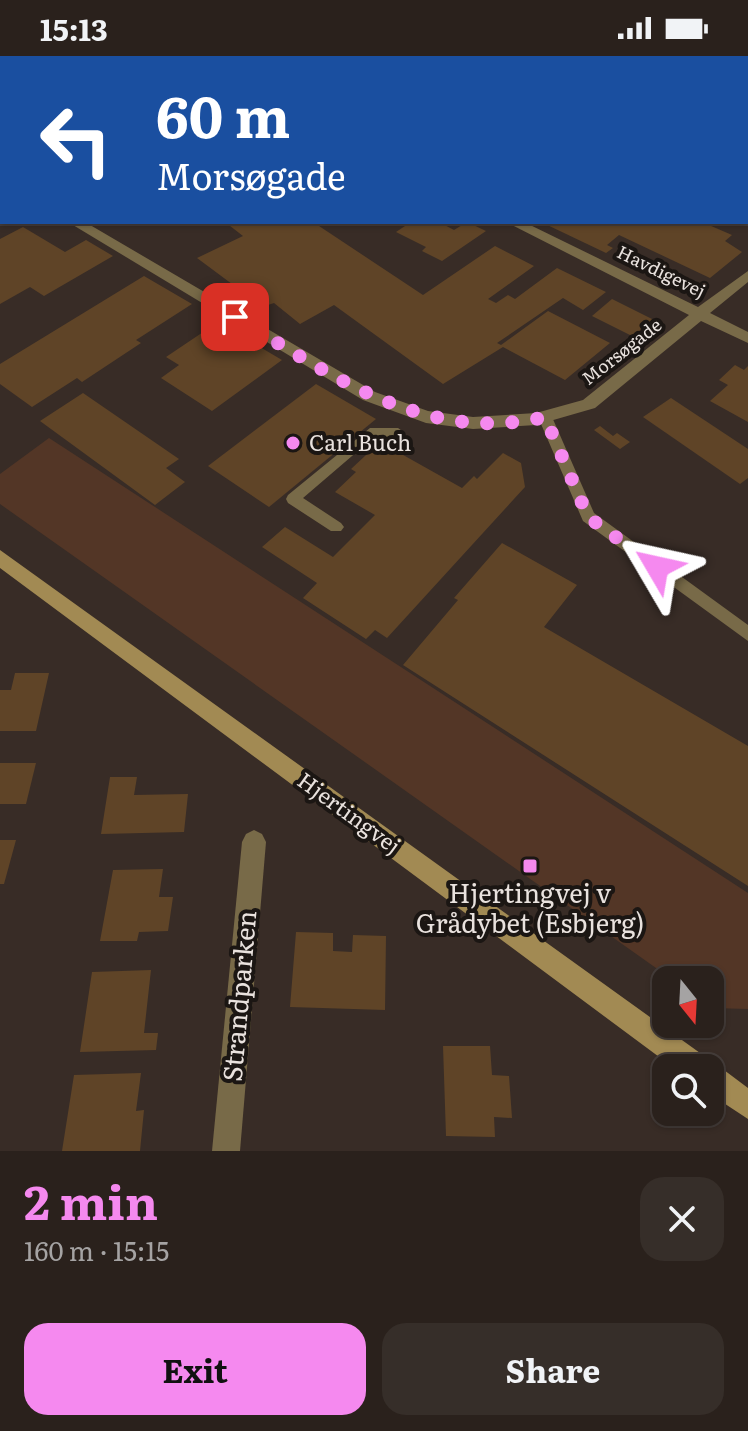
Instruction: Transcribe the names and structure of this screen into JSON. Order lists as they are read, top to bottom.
{
  "streets": {
    "main road": ["Hjertingvej"],
    "street": ["Havdigevej", "Morsøgade", "Strandparken"]
  },
  "crossings": [
    ["Havdigevej", "Morsøgade"]
  ],
  "places": {
    "other": ["Carl Buch"],
    "transit": ["Hjertingvej v Grådybet (Esbjerg)"]
  },
  "north": "bottom",
  "page": {
    "status": "15:13",
    "turn": ["60 m", "Morsøgade"],
    "heading": ["2 min", "160 m · 15:15"],
    "buttons": ["Exit", "Share"]
  }
}
